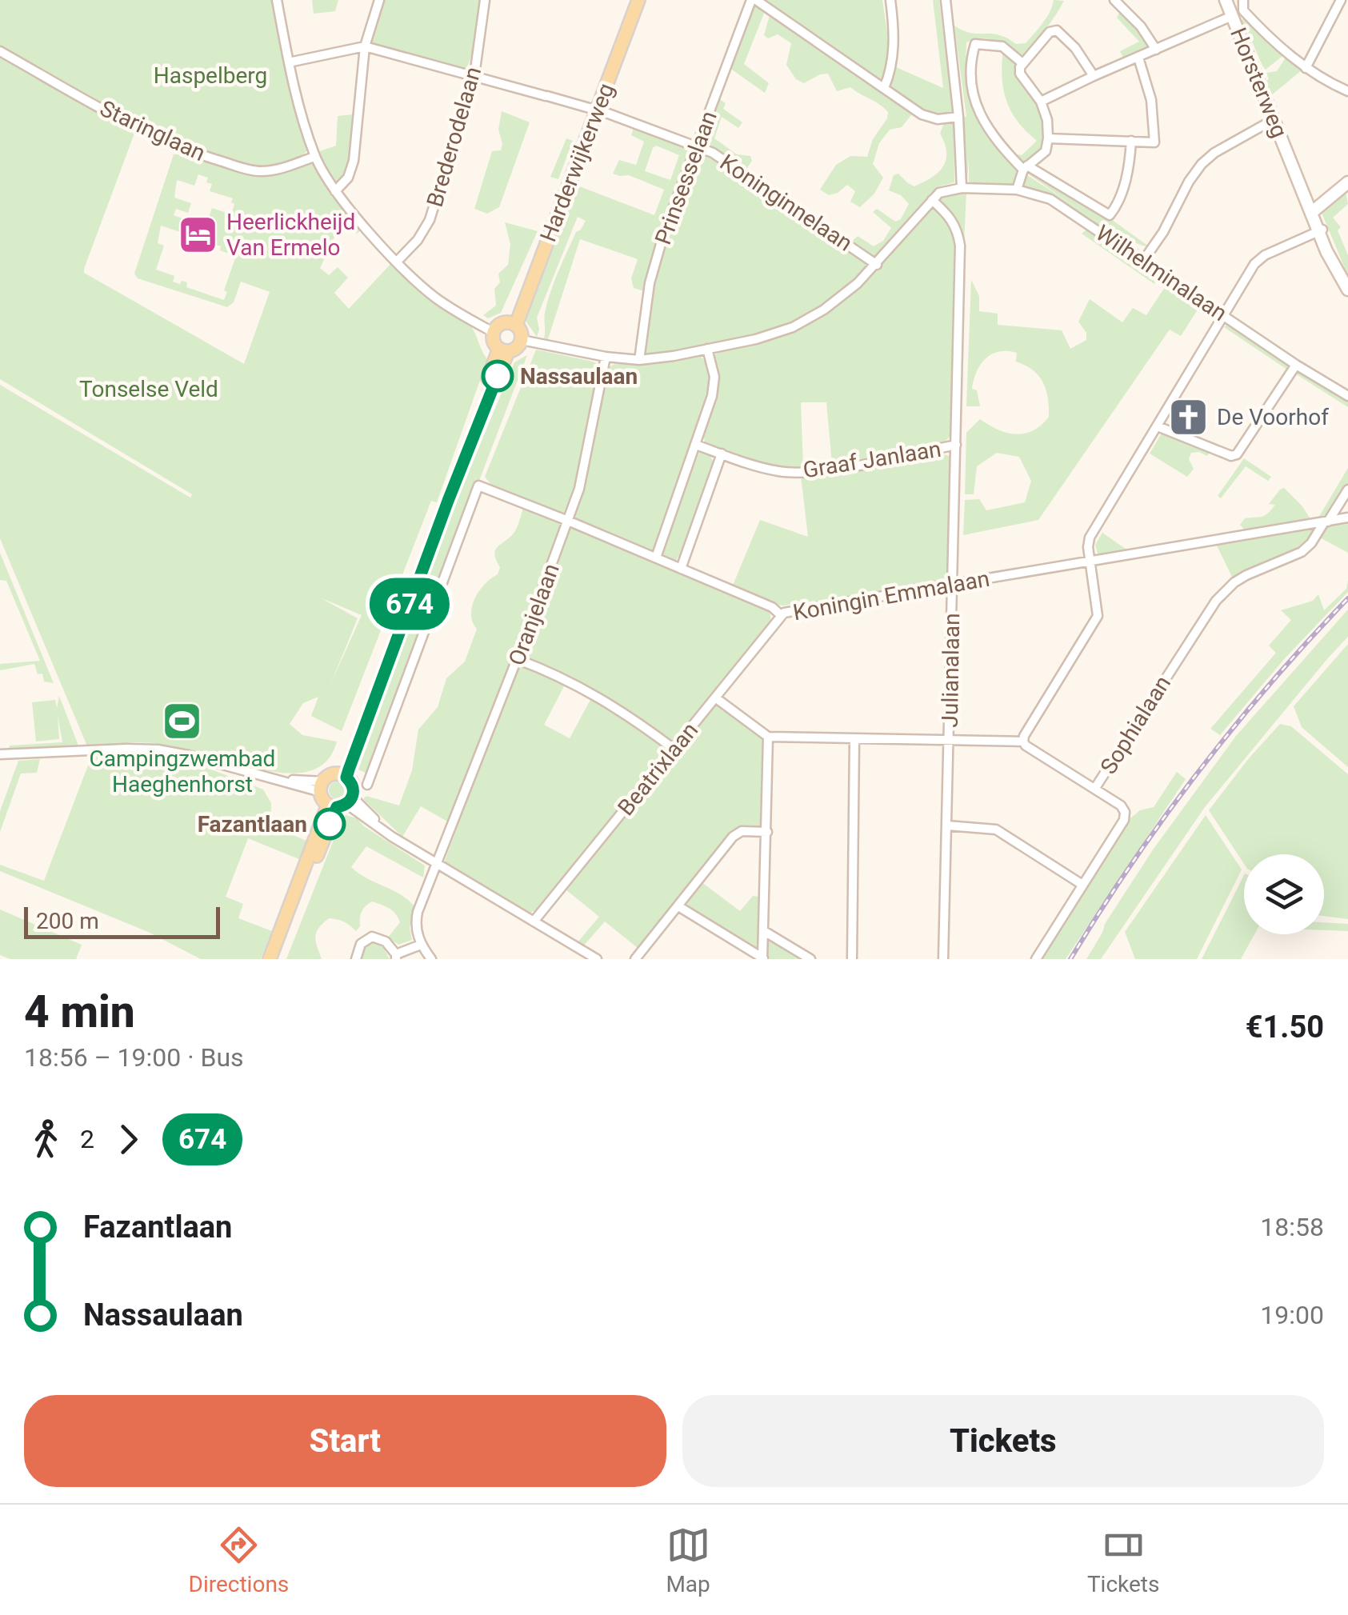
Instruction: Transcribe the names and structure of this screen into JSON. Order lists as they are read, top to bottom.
{
  "streets": {
    "main road": ["Horsterweg", "Harderwijkerweg"],
    "street": [
      "Staringlaan",
      "Brederodelaan",
      "Prinsesselaan",
      "Koninginnelaan",
      "Wilhelminalaan",
      "Graaf Janlaan",
      "Koningin Emmalaan",
      "Oranjelaan",
      "Julianalaan",
      "Sophialaan",
      "Beatrixlaan"
    ]
  },
  "crossings": [
    ["Brederodelaan", "Koninginnelaan"],
    ["Harderwijkerweg", "Koninginnelaan"],
    ["Prinsesselaan", "Koninginnelaan"],
    ["Graaf Janlaan", "Julianalaan"],
    ["Koningin Emmalaan", "Oranjelaan"],
    ["Koningin Emmalaan", "Julianalaan"],
    ["Koningin Emmalaan", "Sophialaan"],
    ["Koningin Emmalaan", "Beatrixlaan"]
  ],
  "parks": ["Haspelberg", "Tonselse Veld"],
  "places": {
    "hotel": ["Heerlickheijd Van Ermelo"],
    "other": ["Nassaulaan", "Fazantlaan"],
    "church": ["De Voorhof"],
    "sports": ["Campingzwembad Haeghenhorst"]
  },
  "lines": ["bus line 674"],
  "scale_bar": "200 m",
  "page": {
    "on_map": "674",
    "scale": "200 m",
    "heading": ["4 min", "18:56 – 19:00 · Bus", "€1.50"],
    "legs": ["2", "674"],
    "list": [
      {
        "name": "Fazantlaan",
        "value": "18:58"
      },
      {
        "name": "Nassaulaan",
        "value": "19:00"
      }
    ],
    "buttons": ["Start", "Tickets"],
    "tabs": ["Directions", "Map", "Tickets"]
  }
}
